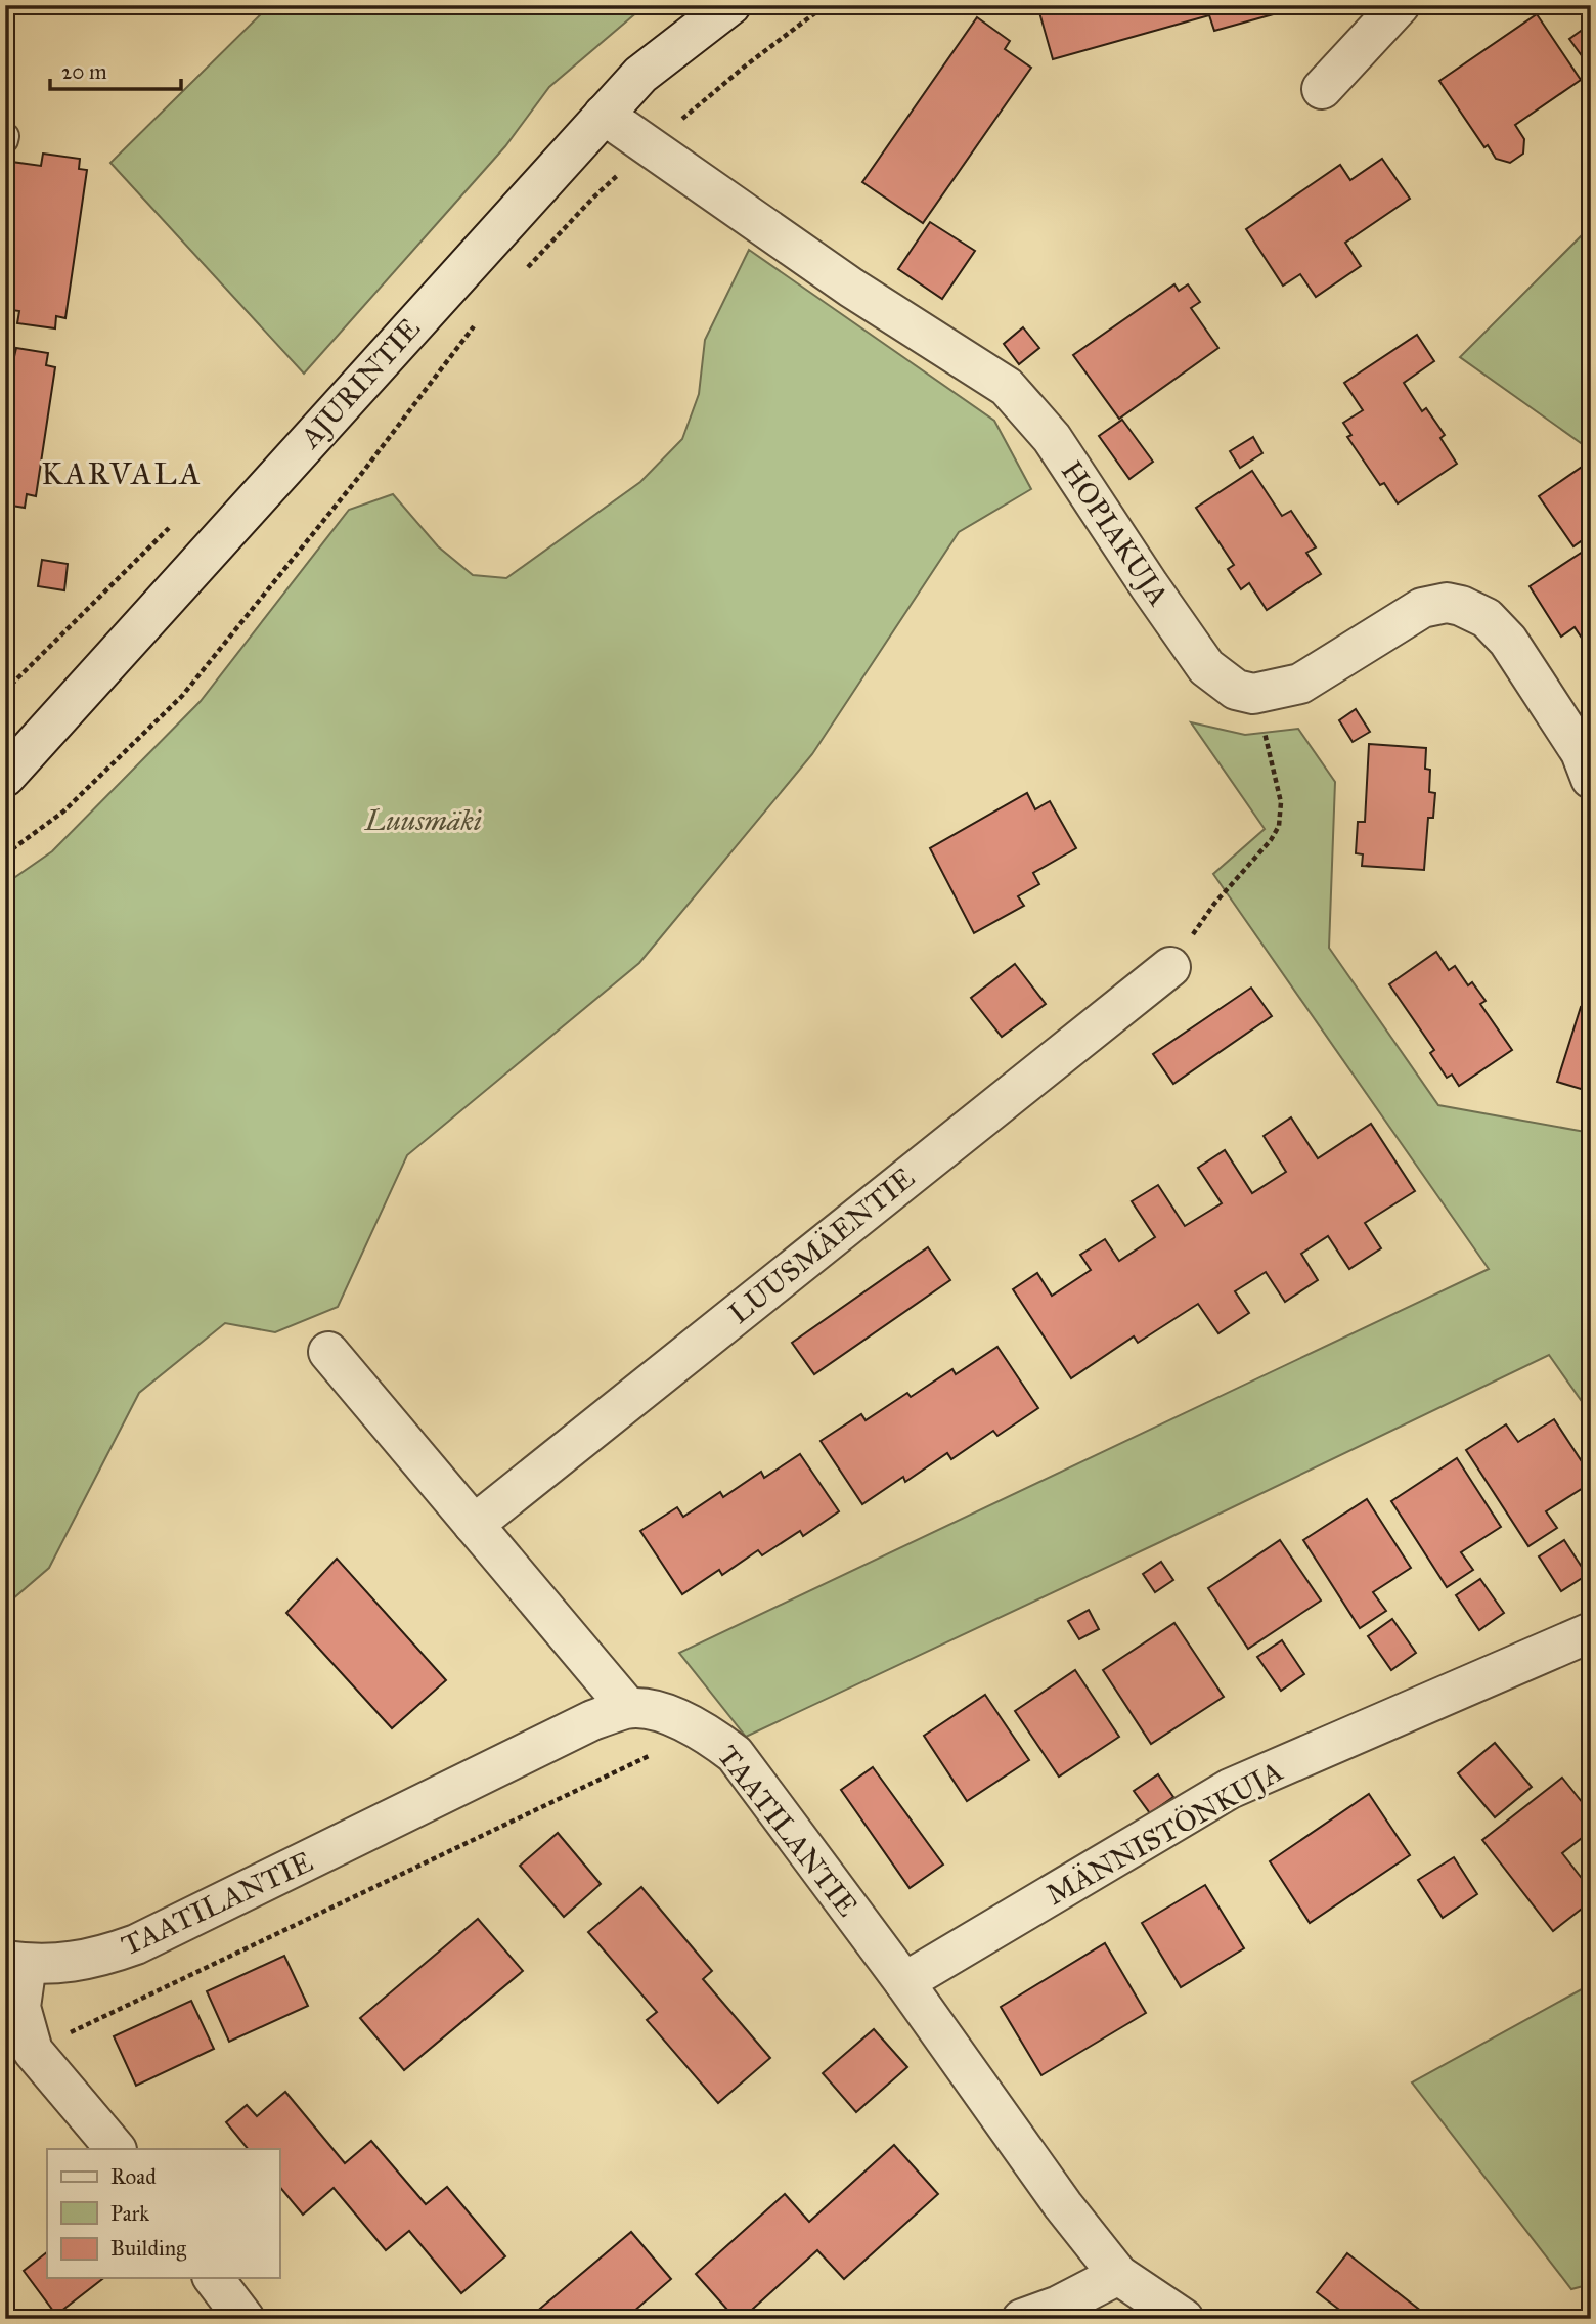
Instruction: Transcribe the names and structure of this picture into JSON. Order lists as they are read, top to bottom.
{
  "streets": {
    "street": [
      "AJURINTIE",
      "HOPIAKUJA",
      "LUUSMÄENTIE",
      "TAATILANTIE",
      "MÄNNISTÖNKUJA"
    ]
  },
  "crossings": [
    ["AJURINTIE", "HOPIAKUJA"],
    ["TAATILANTIE", "MÄNNISTÖNKUJA"]
  ],
  "districts": ["KARVALA"],
  "parks": ["Luusmäki"],
  "legend": ["Road", "Park", "Building"],
  "scale_bar": "20 m"
}
